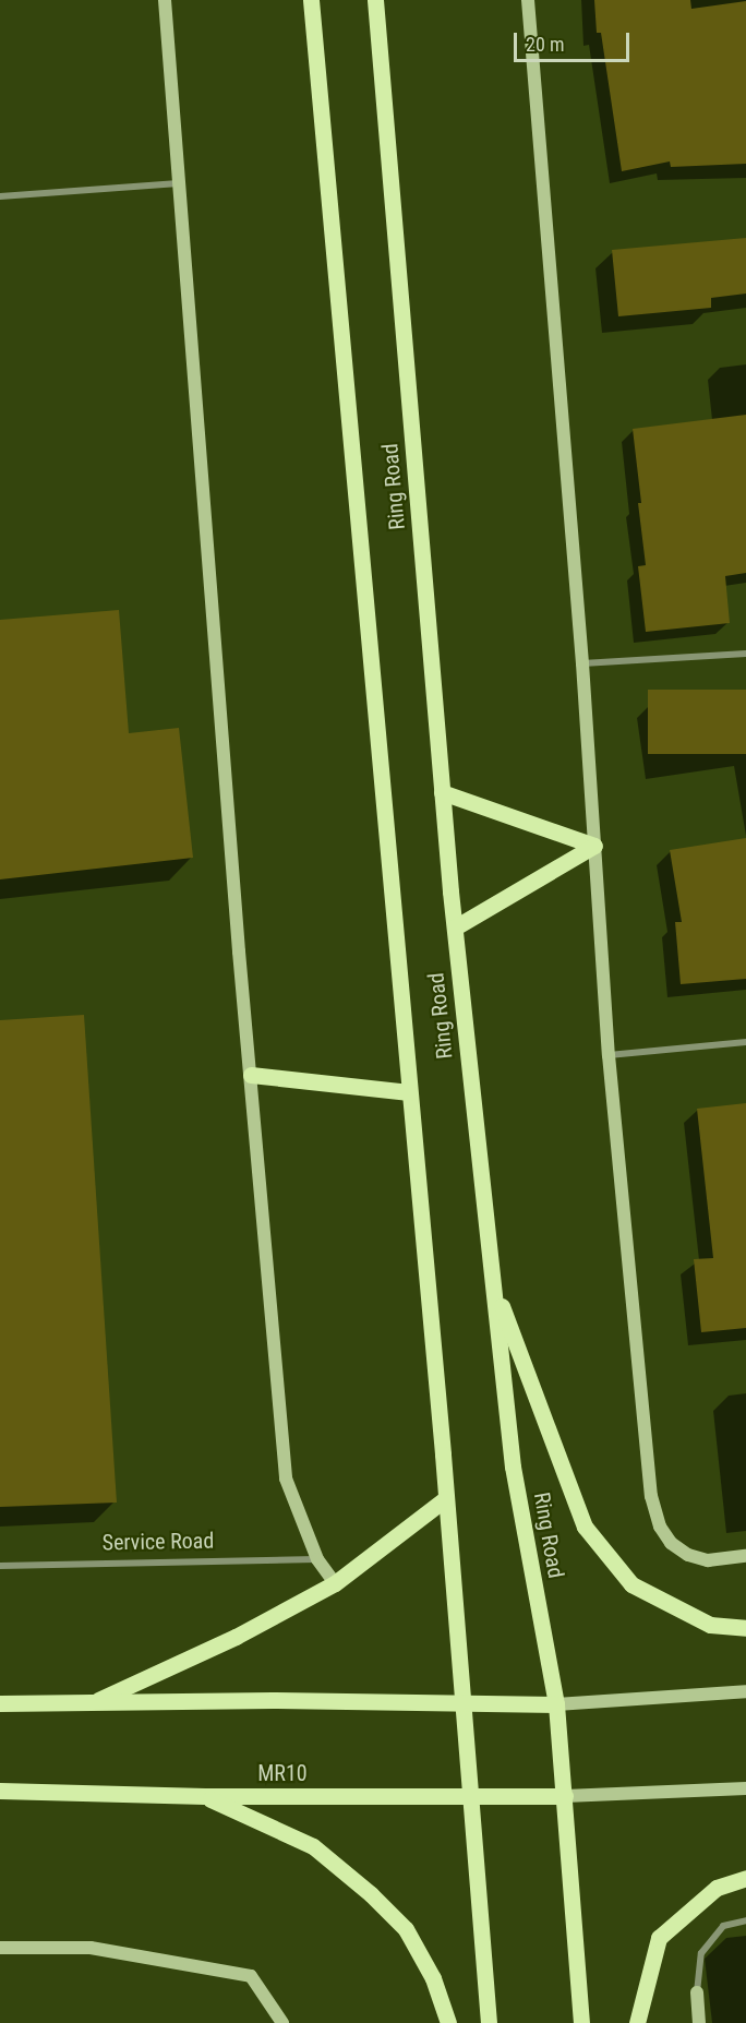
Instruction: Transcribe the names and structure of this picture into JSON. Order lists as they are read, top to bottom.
{
  "streets": {
    "main road": ["Ring Road", "MR10"],
    "street": ["Service Road"]
  },
  "crossings": [
    ["Ring Road", "MR10"]
  ],
  "scale_bar": "20 m"
}
